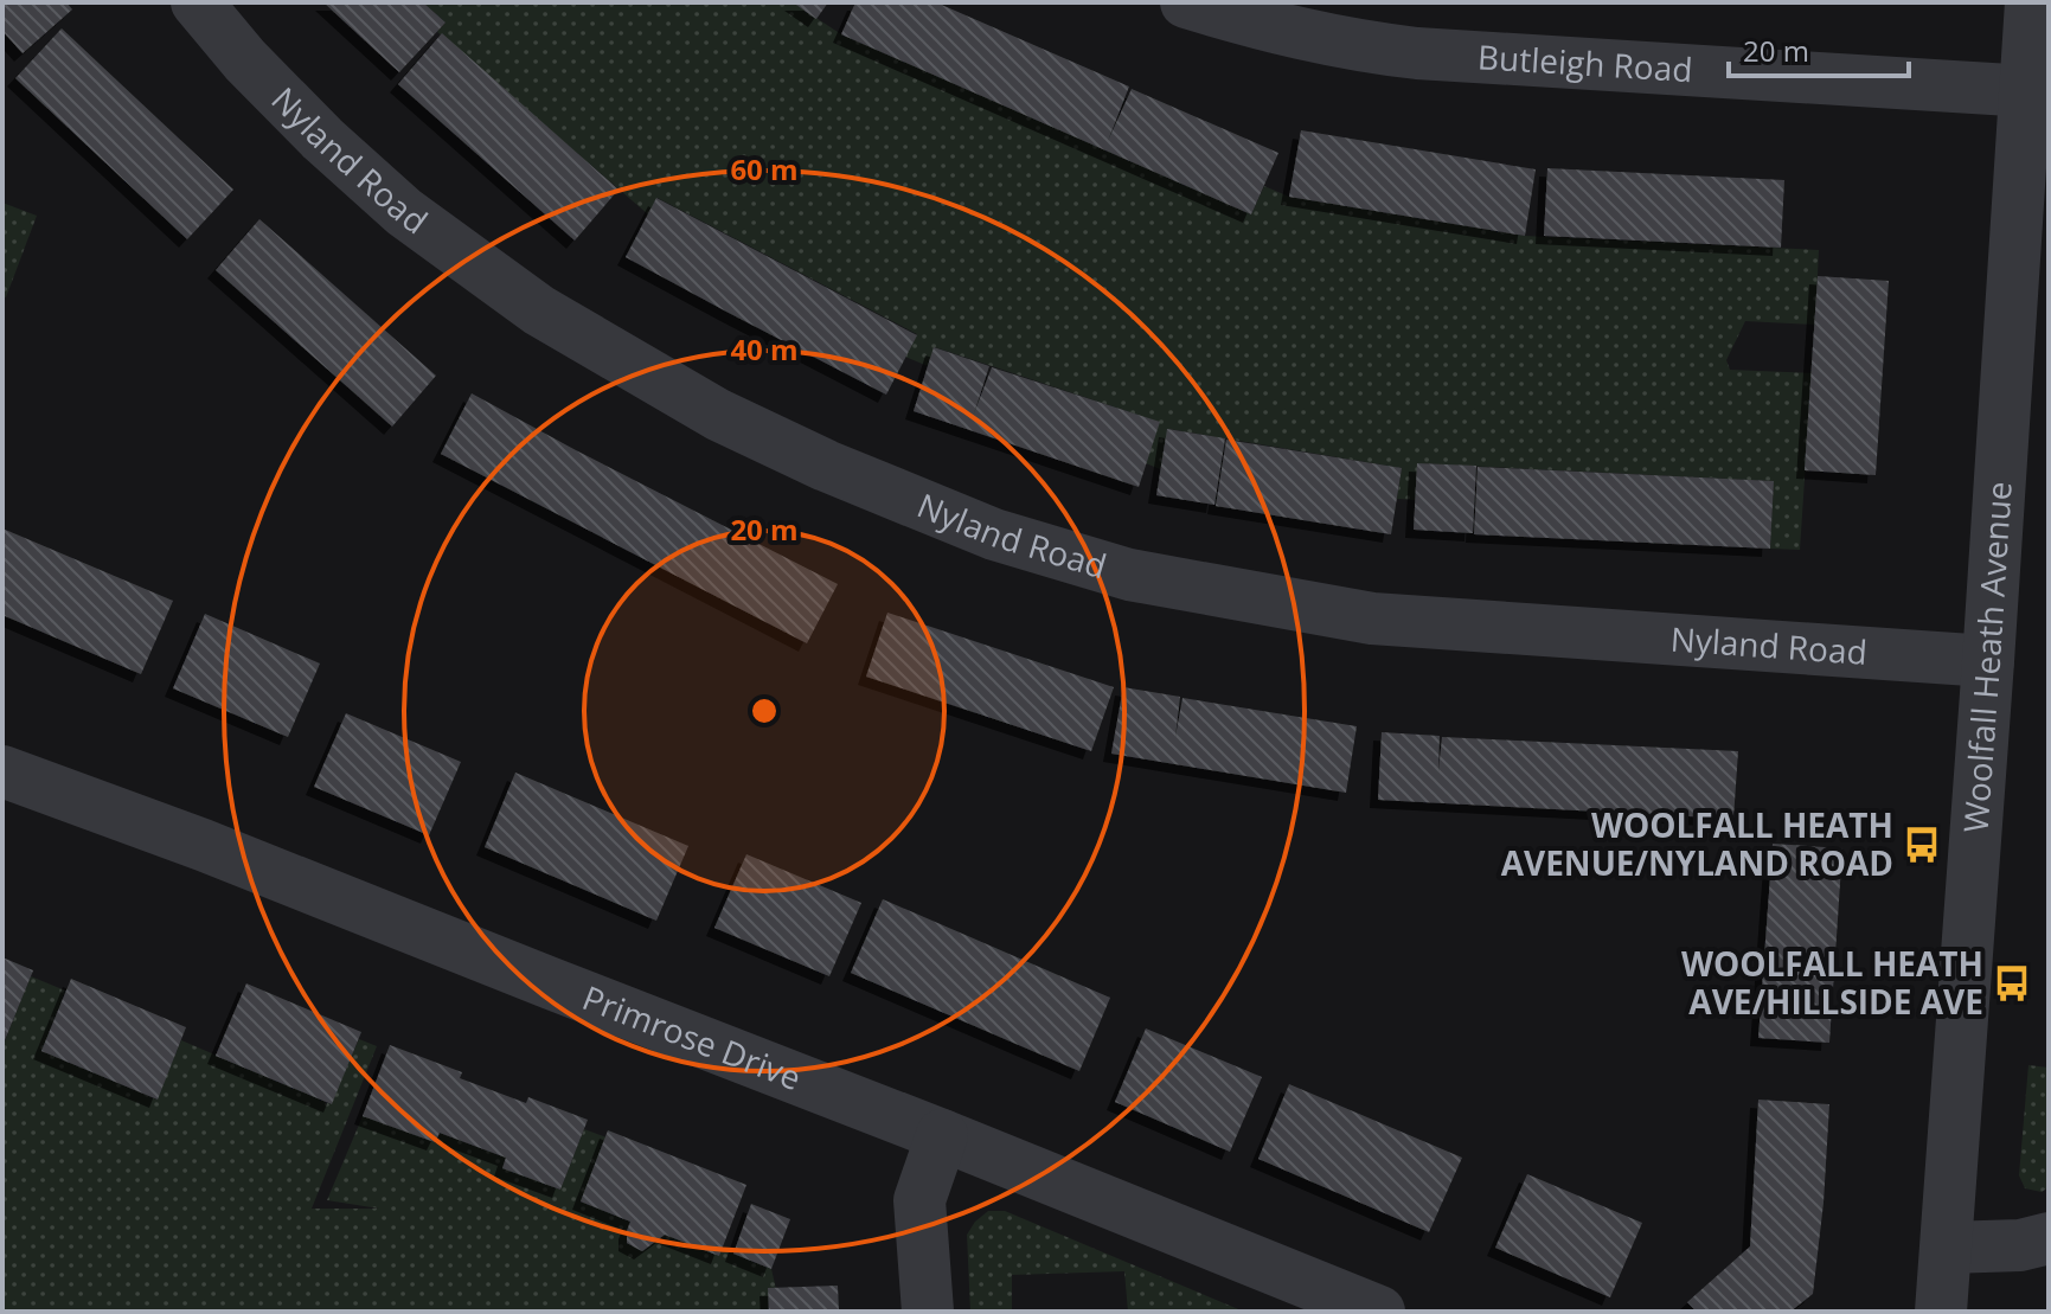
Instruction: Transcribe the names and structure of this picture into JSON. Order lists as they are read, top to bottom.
{
  "streets": {
    "street": [
      "Butleigh Road",
      "Nyland Road",
      "Woolfall Heath Avenue",
      "Primrose Drive"
    ]
  },
  "crossings": [
    ["Butleigh Road", "Woolfall Heath Avenue"],
    ["Nyland Road", "Woolfall Heath Avenue"]
  ],
  "places": {
    "bus stop": ["WOOLFALL HEATH AVENUE/NYLAND ROAD", "WOOLFALL HEATH AVE/HILLSIDE AVE"]
  },
  "scale_bar": "20 m",
  "rings": ["60 m", "40 m", "20 m"]
}
